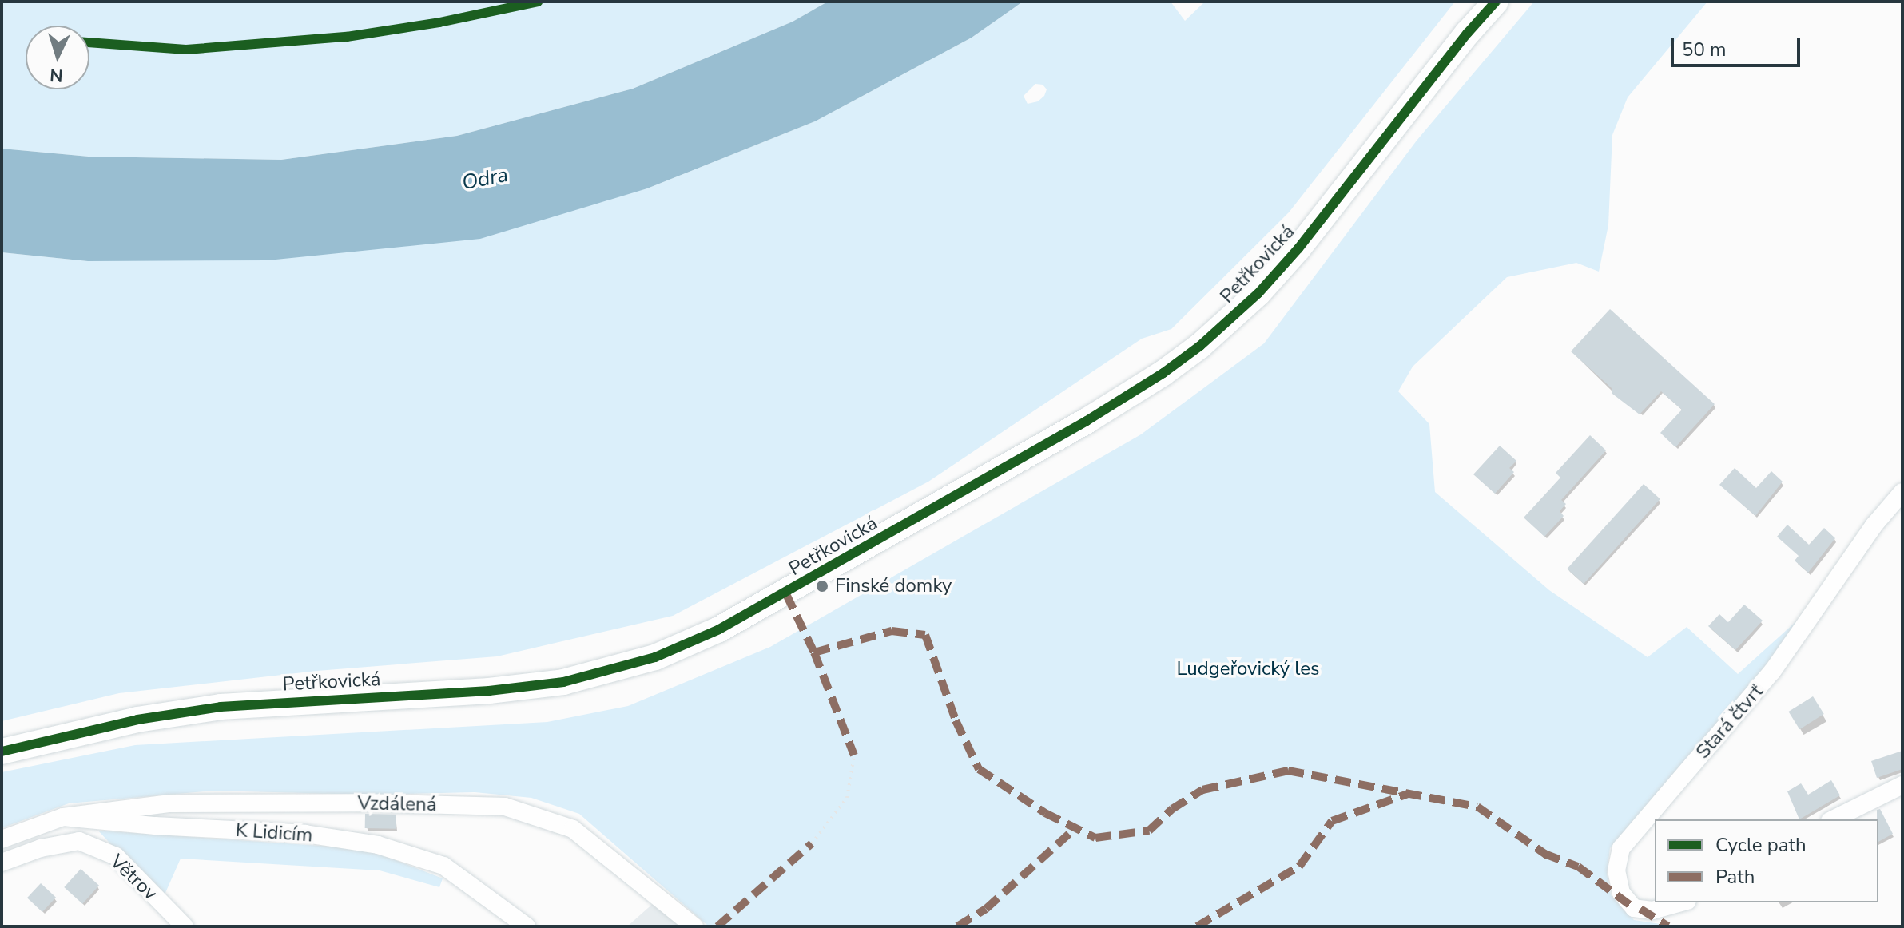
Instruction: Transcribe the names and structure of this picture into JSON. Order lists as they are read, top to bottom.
{
  "streets": {
    "street": [
      "Petřkovická",
      "Stará čtvrť",
      "Vzdálená",
      "K Lidicím",
      "Větrov"
    ]
  },
  "crossings": [
    ["Vzdálená", "K Lidicím"]
  ],
  "water": ["Odra"],
  "parks": ["Ludgeřovický les"],
  "places": ["Finské domky"],
  "legend": ["Cycle path", "Path"],
  "scale_bar": "50 m",
  "north": "bottom"
}
